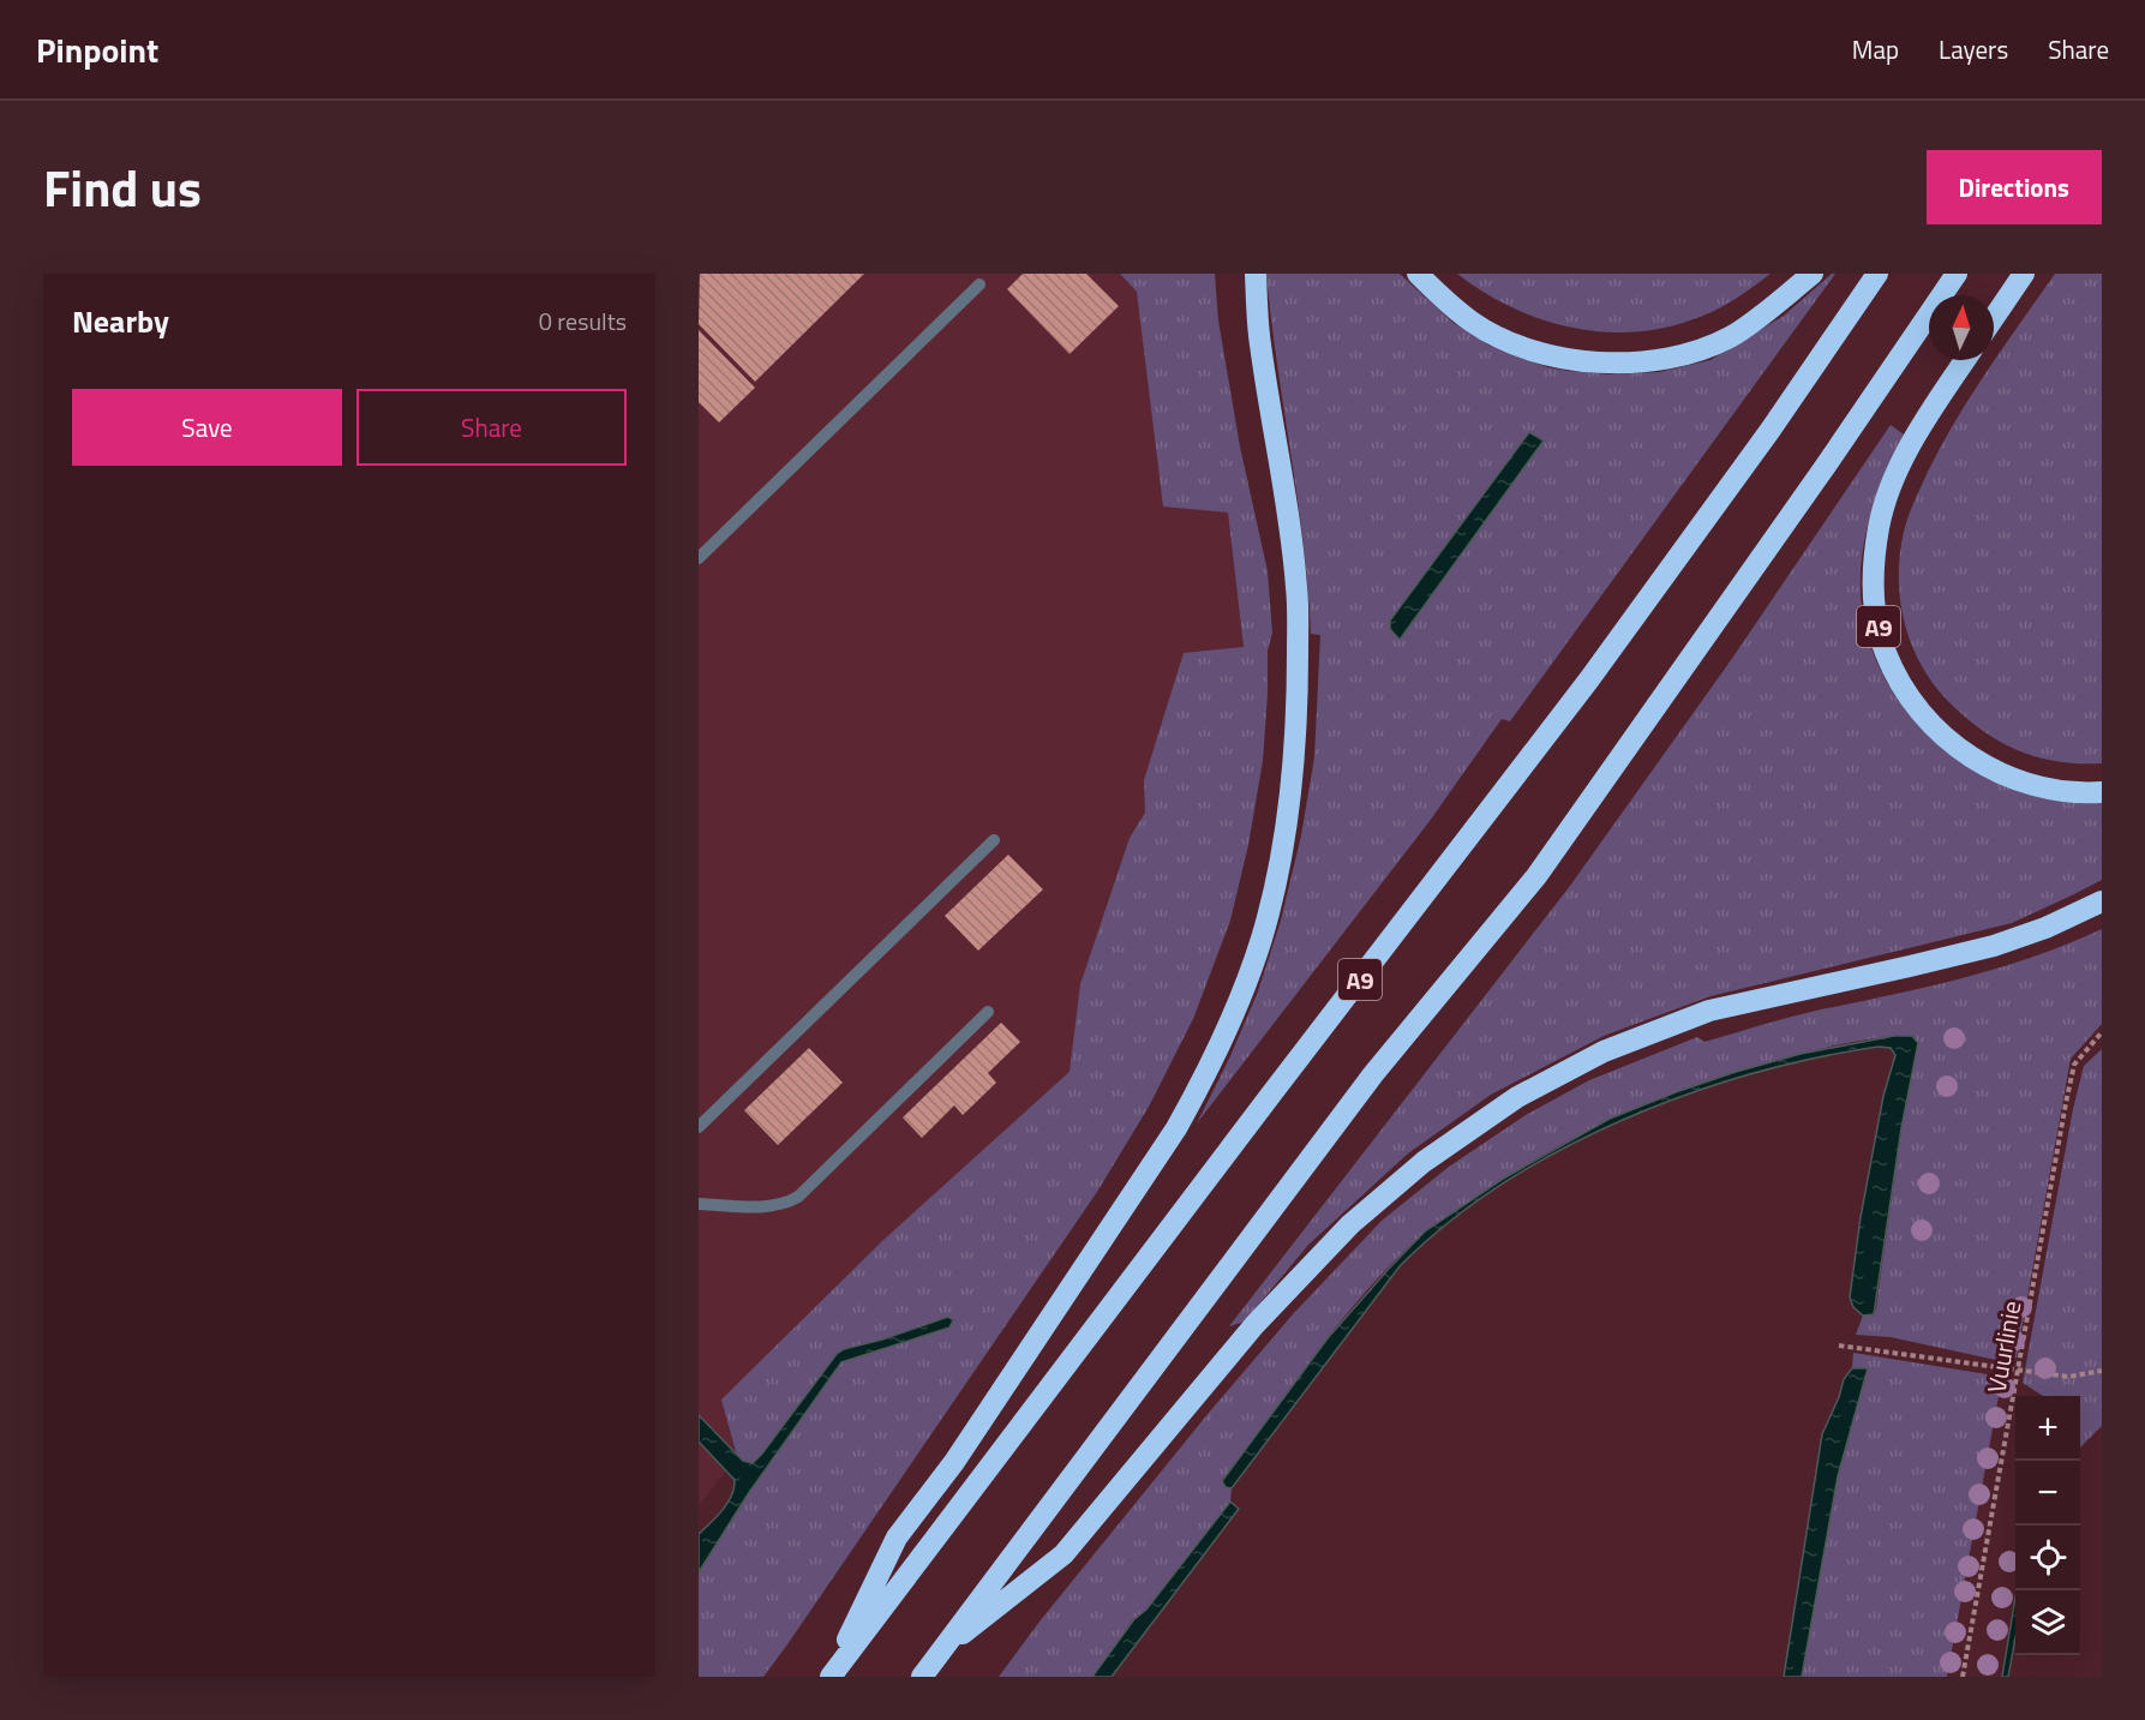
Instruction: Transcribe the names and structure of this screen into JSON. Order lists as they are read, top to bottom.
{
  "streets": {
    "highway": ["A9"],
    "path": ["Vuurlinie"]
  },
  "north": "top",
  "page": {
    "header": "Pinpoint",
    "nav": ["Map", "Layers", "Share"],
    "title": "Find us",
    "buttons": [
      "Directions",
      ["Save", "Share"]
    ],
    "heading": ["Nearby", "0 results"],
    "map_buttons": ["+", "−"]
  }
}
